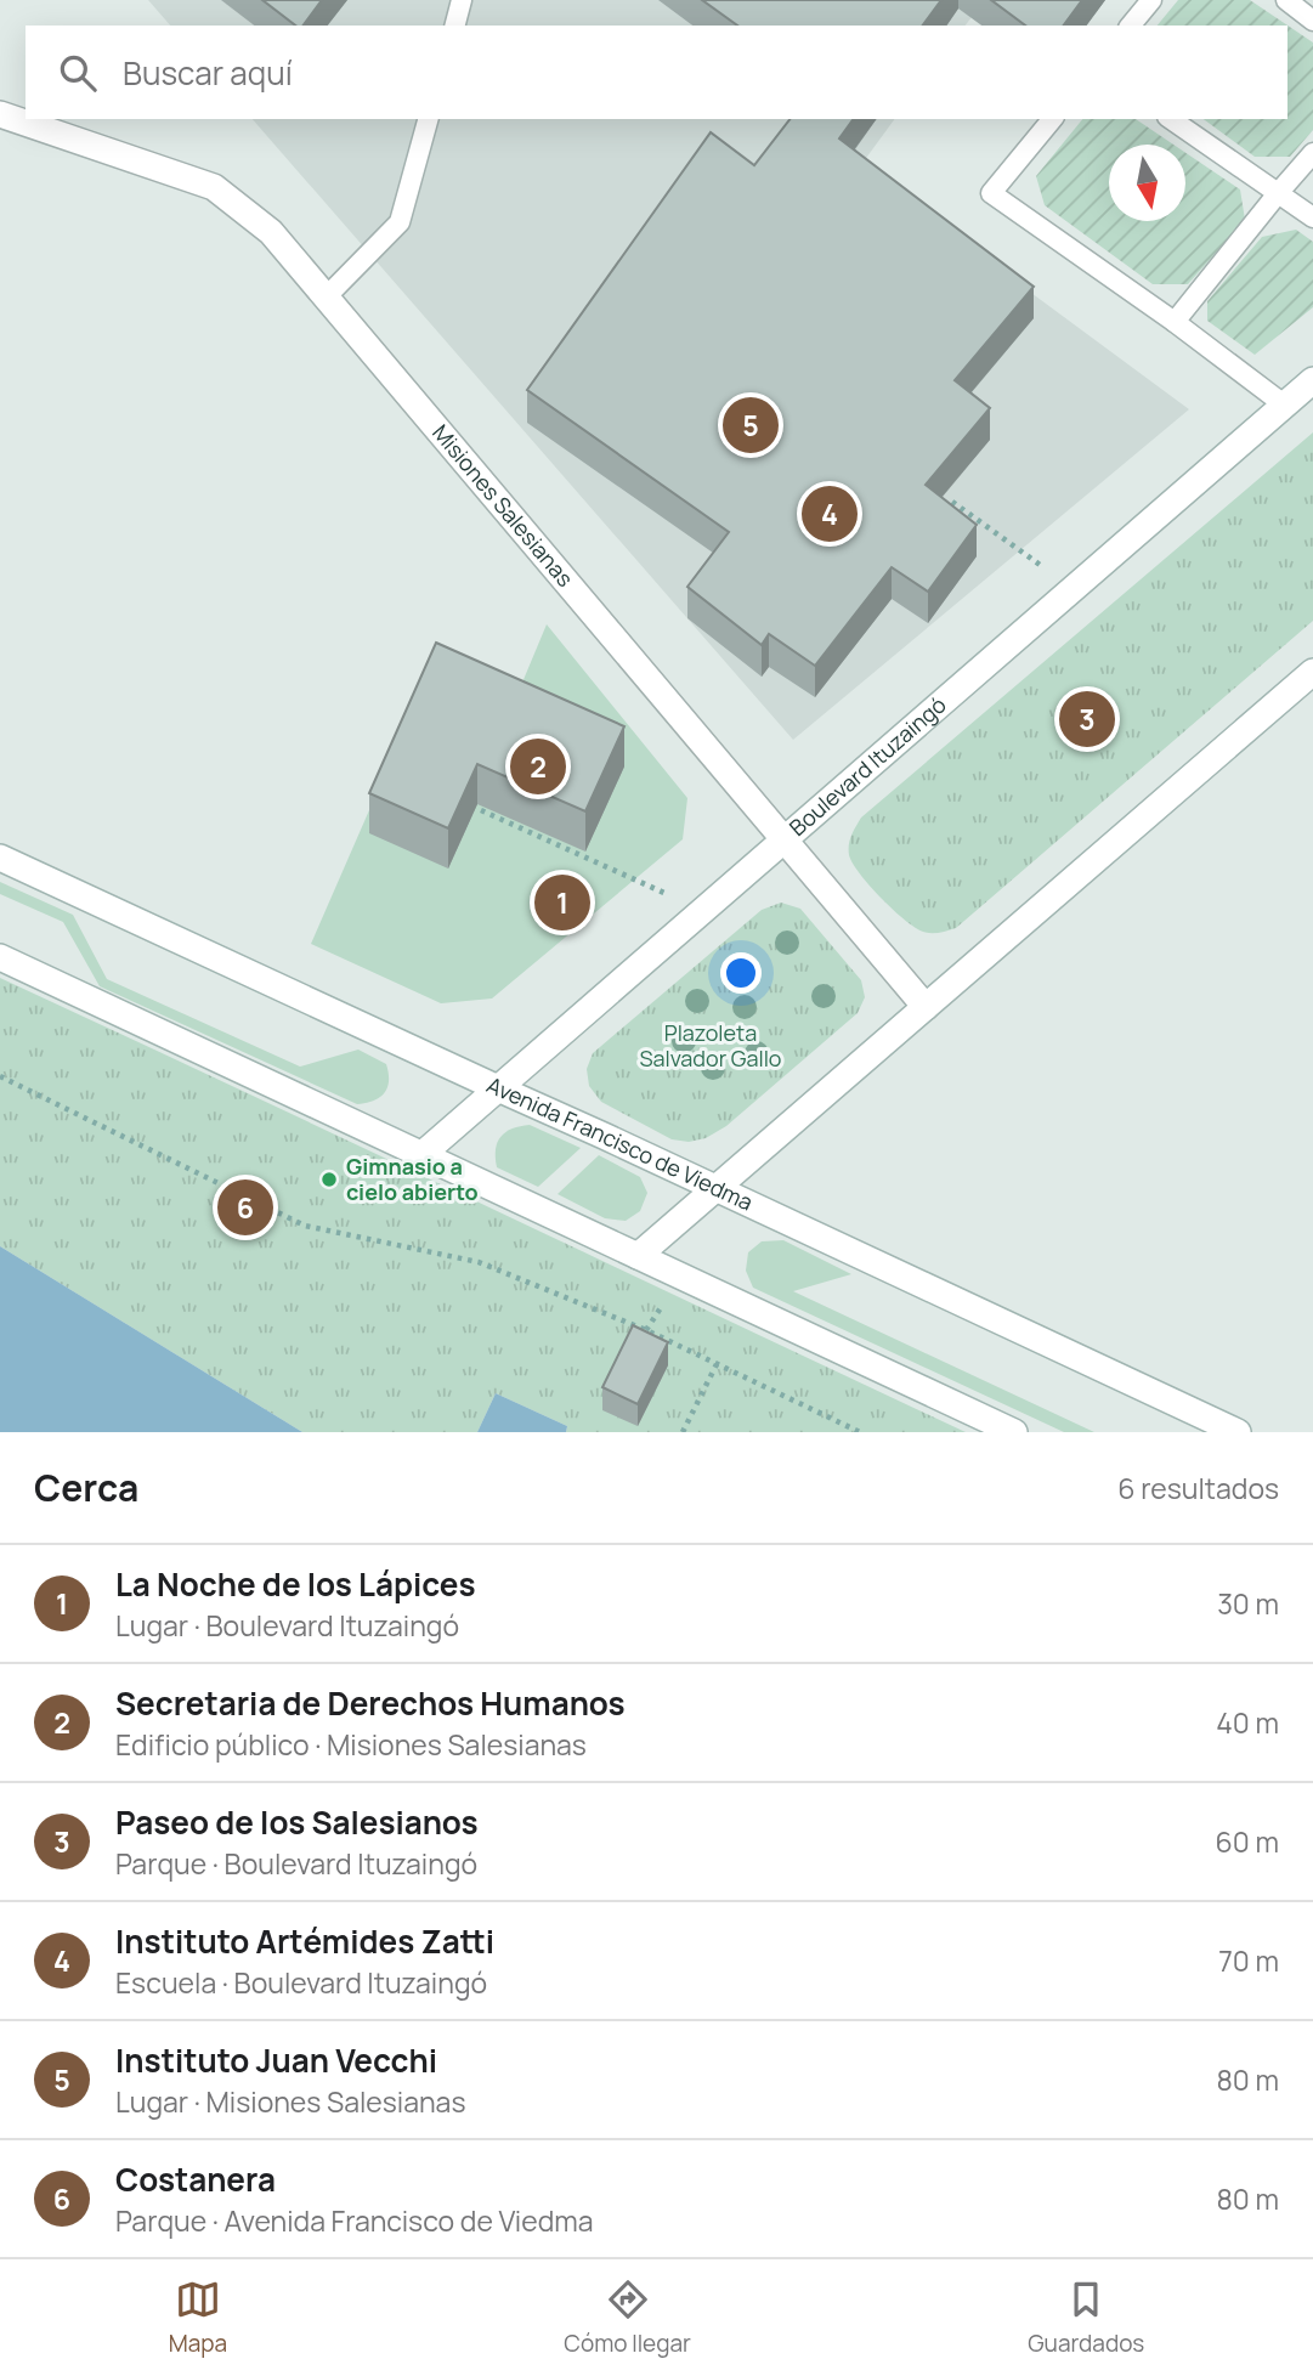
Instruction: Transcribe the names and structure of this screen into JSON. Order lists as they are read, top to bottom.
{
  "streets": {
    "main road": ["Misiones Salesianas", "Boulevard Ituzaingó", "Avenida Francisco de Viedma"]
  },
  "crossings": [
    ["Misiones Salesianas", "Boulevard Ituzaingó"],
    ["Boulevard Ituzaingó", "Avenida Francisco de Viedma"]
  ],
  "parks": ["Plazoleta Salvador Gallo"],
  "places": ["Gimnasio a cielo abierto"],
  "north": "bottom",
  "page": {
    "search": "Buscar aquí",
    "pins": [
      "5",
      "4",
      "3",
      "2",
      "1",
      "6"
    ],
    "heading": ["Cerca", "6 resultados"],
    "list": [
      {
        "mark": "1",
        "name": "La Noche de los Lápices",
        "note": "Lugar · Boulevard Ituzaingó",
        "value": "30 m"
      },
      {
        "mark": "2",
        "name": "Secretaria de Derechos Humanos",
        "note": "Edificio público · Misiones Salesianas",
        "value": "40 m"
      },
      {
        "mark": "3",
        "name": "Paseo de los Salesianos",
        "note": "Parque · Boulevard Ituzaingó",
        "value": "60 m"
      },
      {
        "mark": "4",
        "name": "Instituto Artémides Zatti",
        "note": "Escuela · Boulevard Ituzaingó",
        "value": "70 m"
      },
      {
        "mark": "5",
        "name": "Instituto Juan Vecchi",
        "note": "Lugar · Misiones Salesianas",
        "value": "80 m"
      },
      {
        "mark": "6",
        "name": "Costanera",
        "note": "Parque · Avenida Francisco de Viedma",
        "value": "80 m"
      }
    ],
    "nav": ["Mapa", "Cómo llegar", "Guardados"]
  }
}
